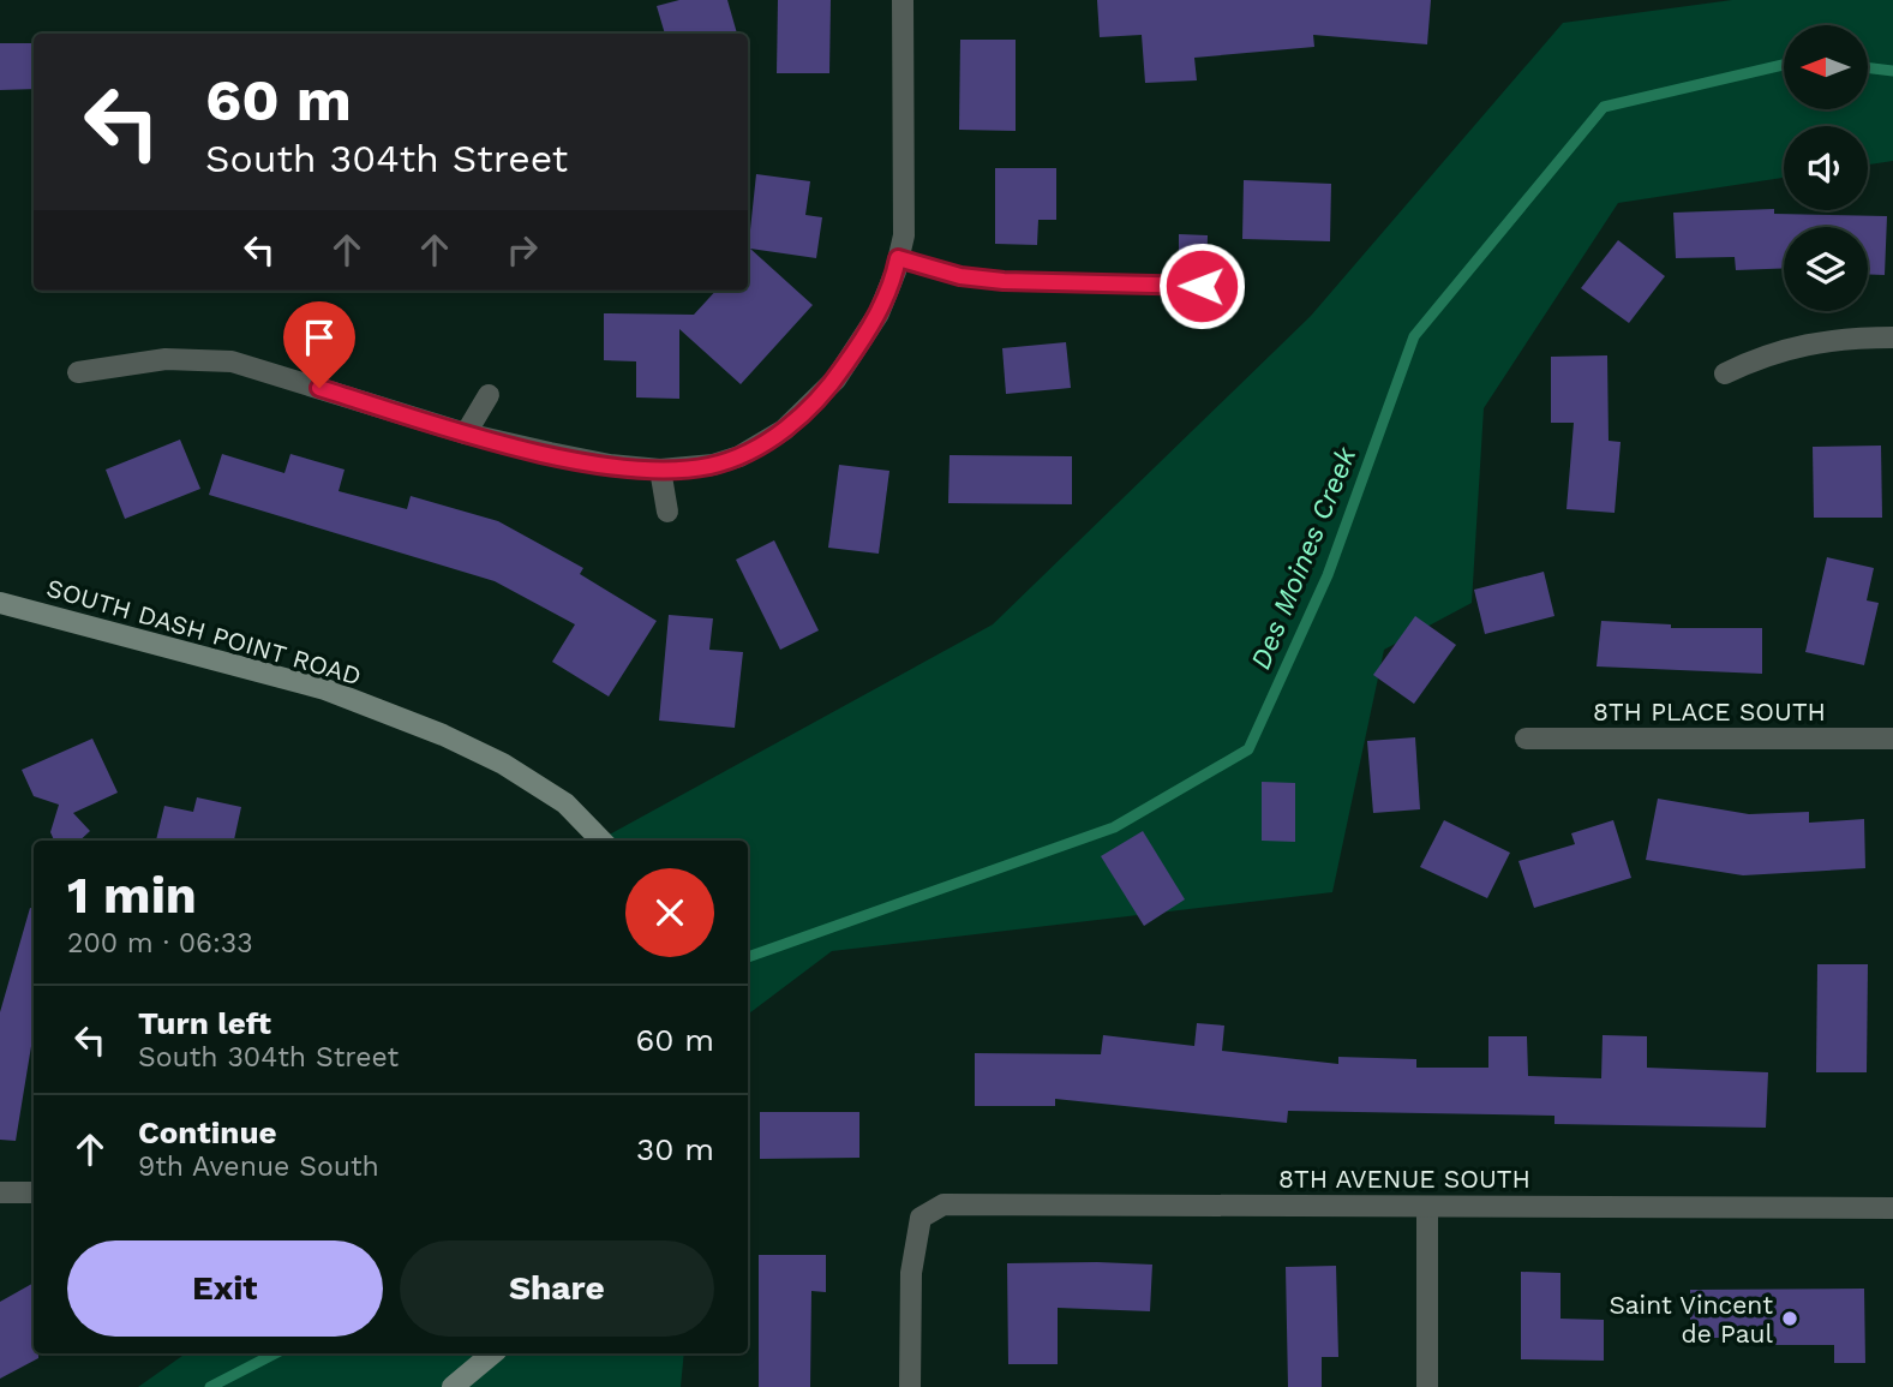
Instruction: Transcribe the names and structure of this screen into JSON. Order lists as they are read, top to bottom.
{
  "streets": {
    "main road": ["SOUTH DASH POINT ROAD"],
    "street": ["8TH PLACE SOUTH", "8TH AVENUE SOUTH"]
  },
  "water": ["Des Moines Creek"],
  "places": ["Saint Vincent de Paul"],
  "north": "left",
  "page": {
    "turn": ["60 m", "South 304th Street"],
    "heading": ["1 min", "200 m · 06:33"],
    "list": [
      {
        "name": "Turn left",
        "note": "South 304th Street",
        "value": "60 m"
      },
      {
        "name": "Continue",
        "note": "9th Avenue South",
        "value": "30 m"
      }
    ],
    "buttons": ["Exit", "Share"]
  }
}
